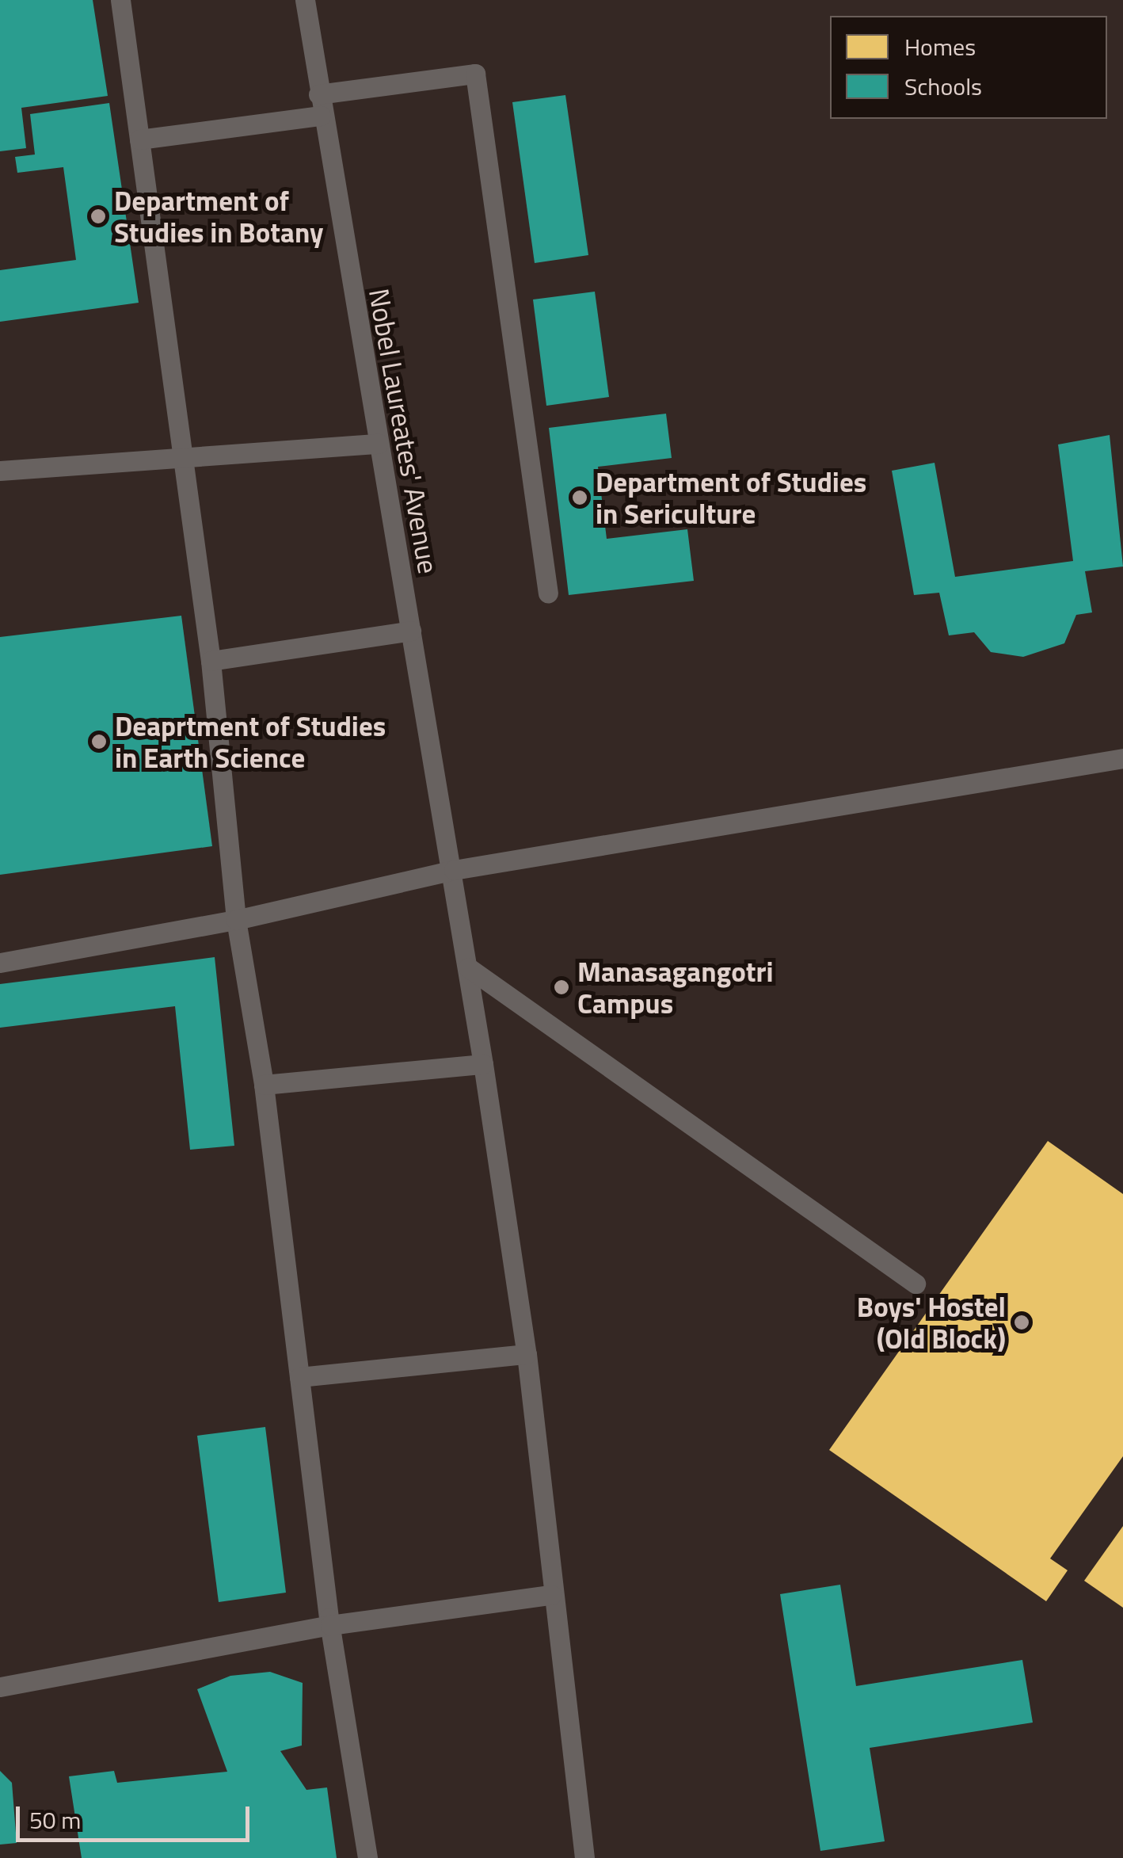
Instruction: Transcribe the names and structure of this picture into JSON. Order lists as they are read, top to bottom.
{
  "streets": {
    "lane": ["Nobel Laureates' Avenue"]
  },
  "places": [
    "Department of Studies in Botany",
    "Department of Studies in Sericulture",
    "Deaprtment of Studies in Earth Science",
    "Manasagangotri Campus",
    "Boys' Hostel (Old Block)"
  ],
  "legend": ["Homes", "Schools"],
  "scale_bar": "50 m"
}
